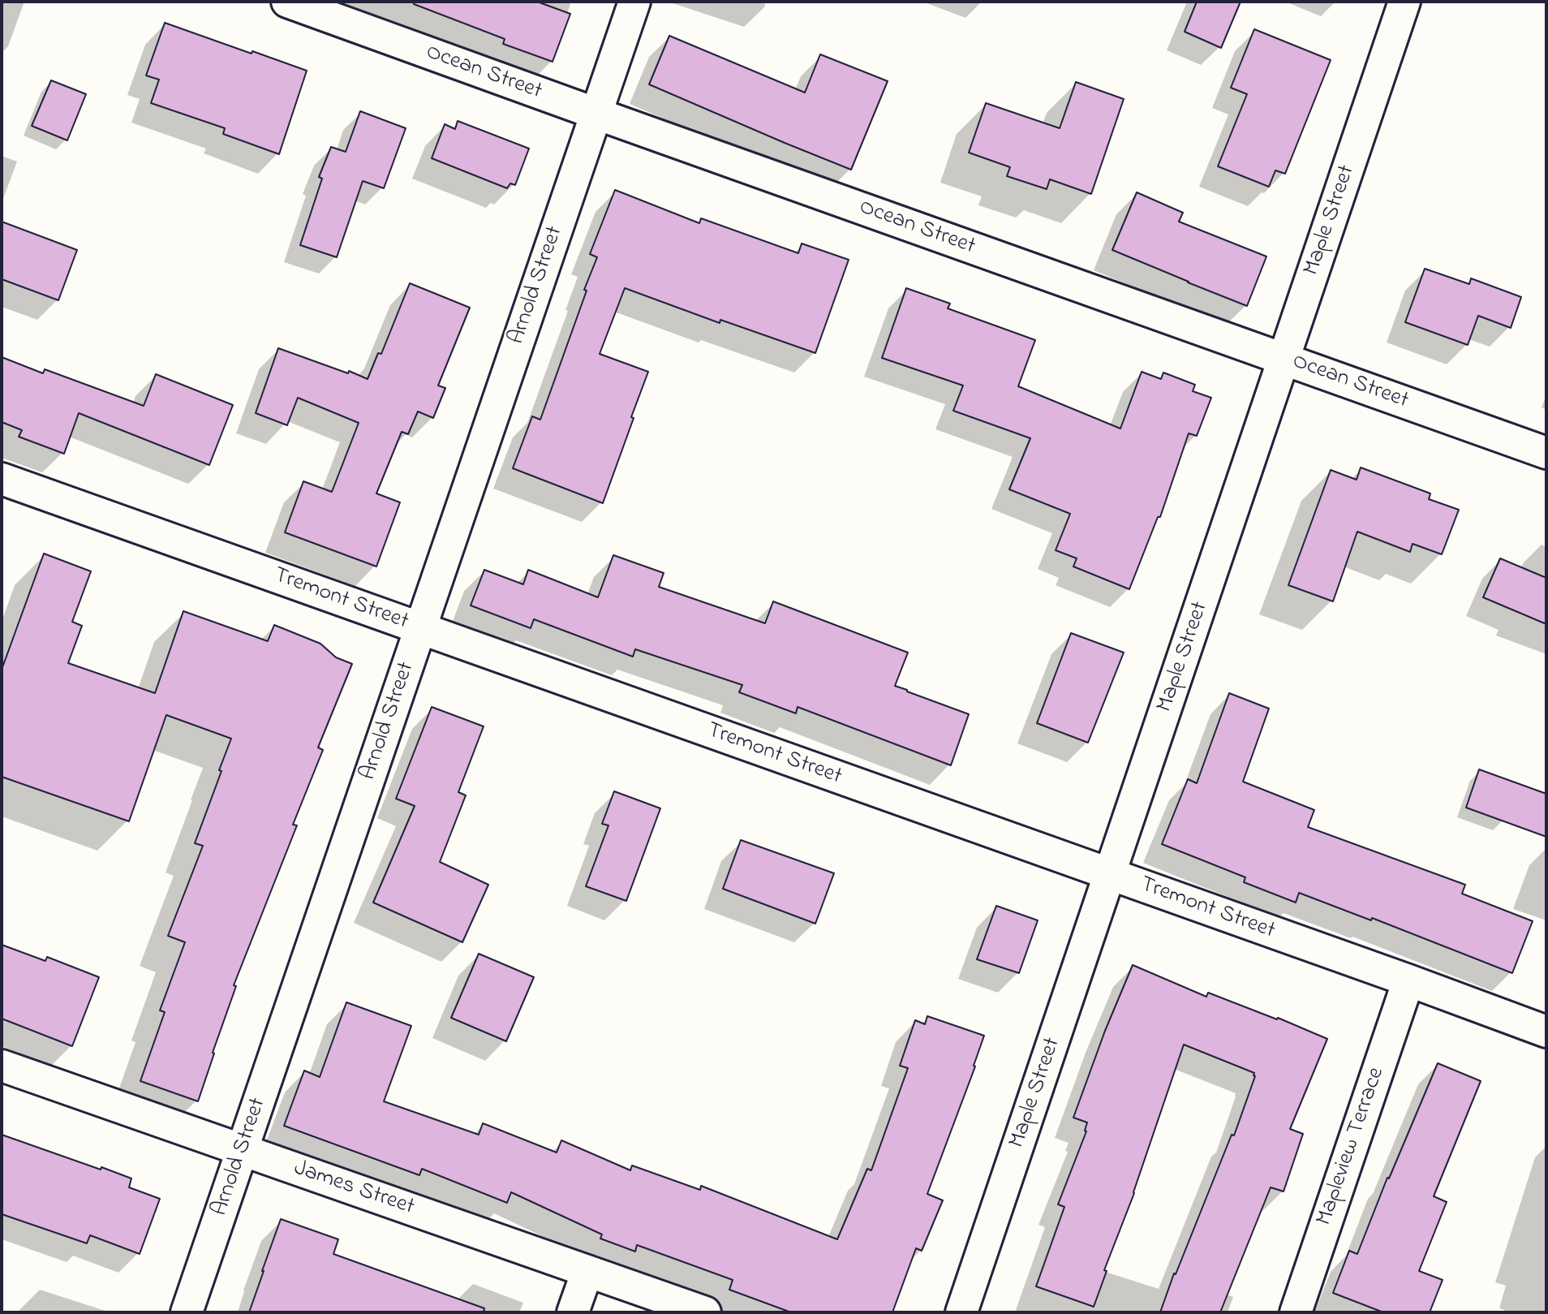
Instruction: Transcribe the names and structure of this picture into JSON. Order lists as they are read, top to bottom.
{
  "streets": {
    "street": [
      "Ocean Street",
      "Maple Street",
      "Arnold Street",
      "Tremont Street",
      "Mapleview Terrace",
      "James Street"
    ]
  },
  "crossings": [
    ["Ocean Street", "Maple Street"],
    ["Ocean Street", "Arnold Street"],
    ["Maple Street", "Tremont Street"],
    ["Arnold Street", "Tremont Street"],
    ["Arnold Street", "James Street"],
    ["Tremont Street", "Mapleview Terrace"]
  ]
}
